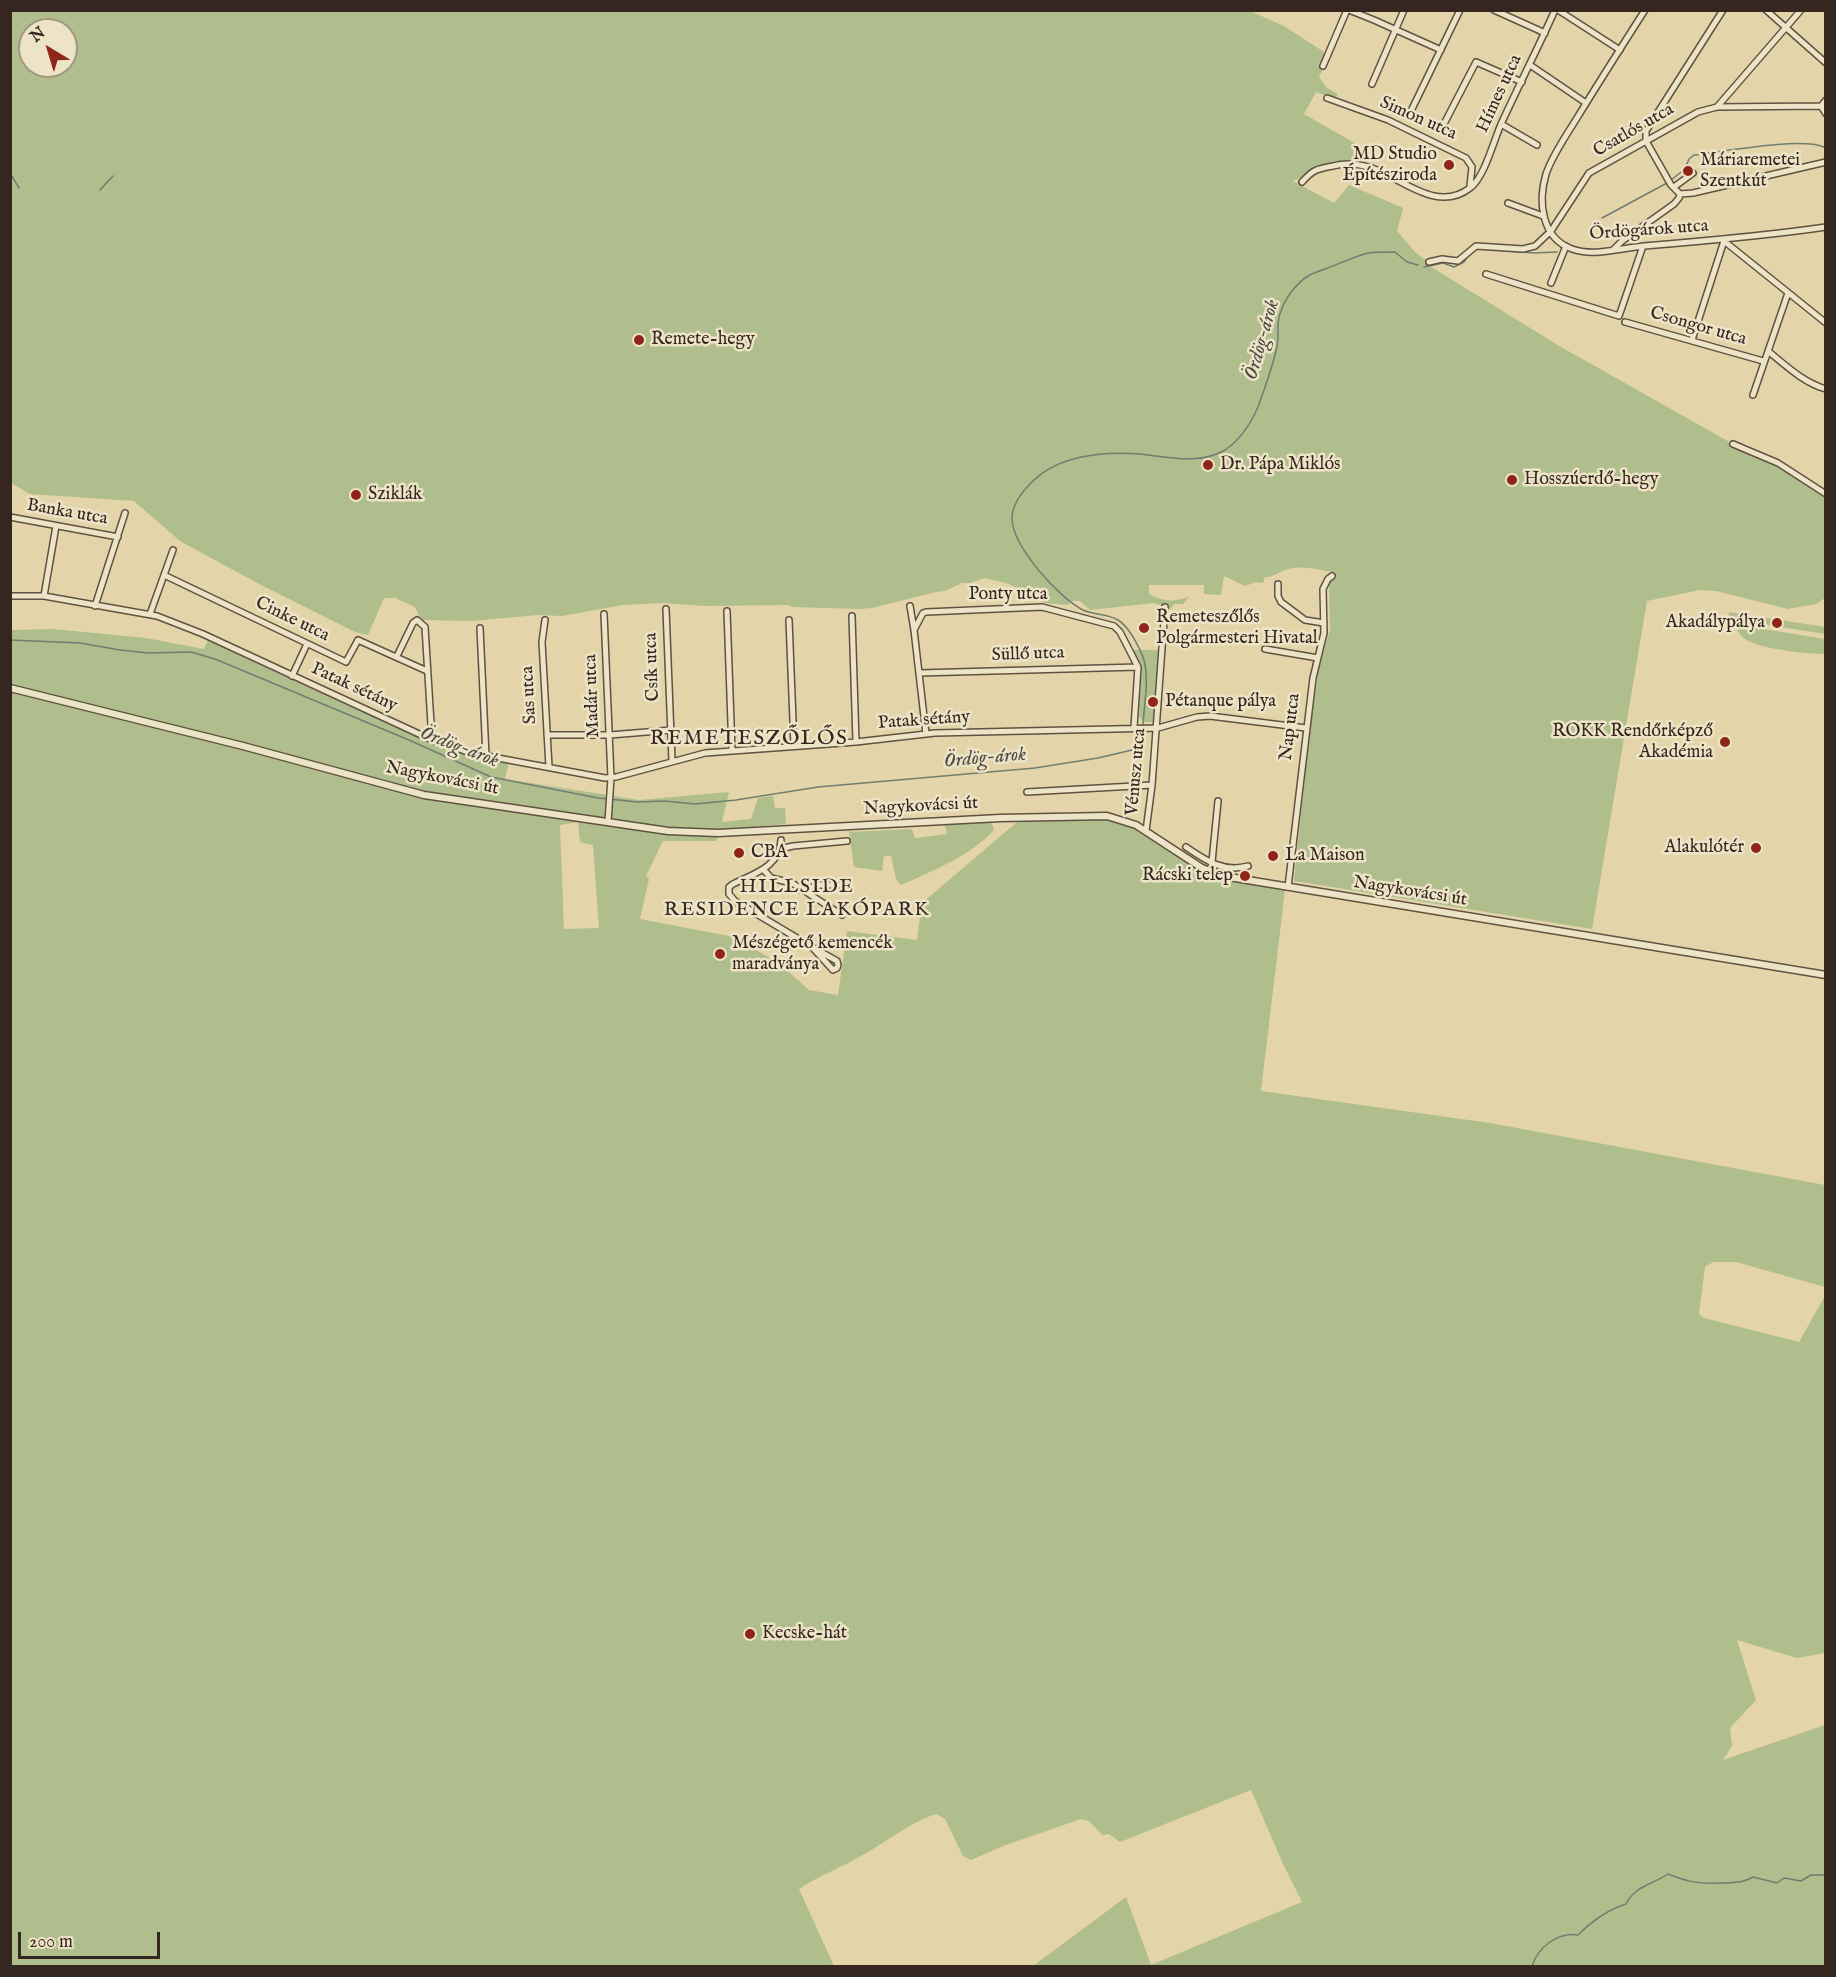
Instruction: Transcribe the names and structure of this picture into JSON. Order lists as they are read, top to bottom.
{
  "streets": {
    "street": [
      "Hímes utca",
      "Simon utca",
      "Csatlós utca",
      "Ördögárok utca",
      "Csongor utca",
      "Banka utca",
      "Ponty utca",
      "Cinke utca",
      "Süllő utca",
      "Csík utca",
      "Patak sétány",
      "Sas utca",
      "Madár utca",
      "Nap utca",
      "Vénusz utca",
      "Nagykovácsi út"
    ]
  },
  "crossings": [
    ["Hímes utca", "Simon utca"],
    ["Csatlós utca", "Ördögárok utca"],
    ["Ponty utca", "Süllő utca"],
    ["Csík utca", "Patak sétány"],
    ["Patak sétány", "Sas utca"],
    ["Patak sétány", "Madár utca"],
    ["Patak sétány", "Nap utca"],
    ["Patak sétány", "Vénusz utca"],
    ["Madár utca", "Nagykovácsi út"],
    ["Nap utca", "Nagykovácsi út"],
    ["Vénusz utca", "Nagykovácsi út"]
  ],
  "districts": ["REMETESZŐLŐS", "HILLSIDE RESIDENCE LAKÓPARK"],
  "water": ["Ördög-árok"],
  "places": [
    "MD Studio Építésziroda",
    "Máriaremetei Szentkút",
    "Remete-hegy",
    "Dr. Pápa Miklós",
    "Hosszúerdő-hegy",
    "Sziklák",
    "Akadálypálya",
    "Remeteszőlős Polgármesteri Hivatal",
    "Pétanque pálya",
    "ROKK Rendőrképző Akadémia",
    "Alakulótér",
    "CBA",
    "La Maison",
    "Rácski telep",
    "Mészégető kemencék maradványa",
    "Kecske-hát"
  ],
  "scale_bar": "200 m",
  "north": "top left"
}
